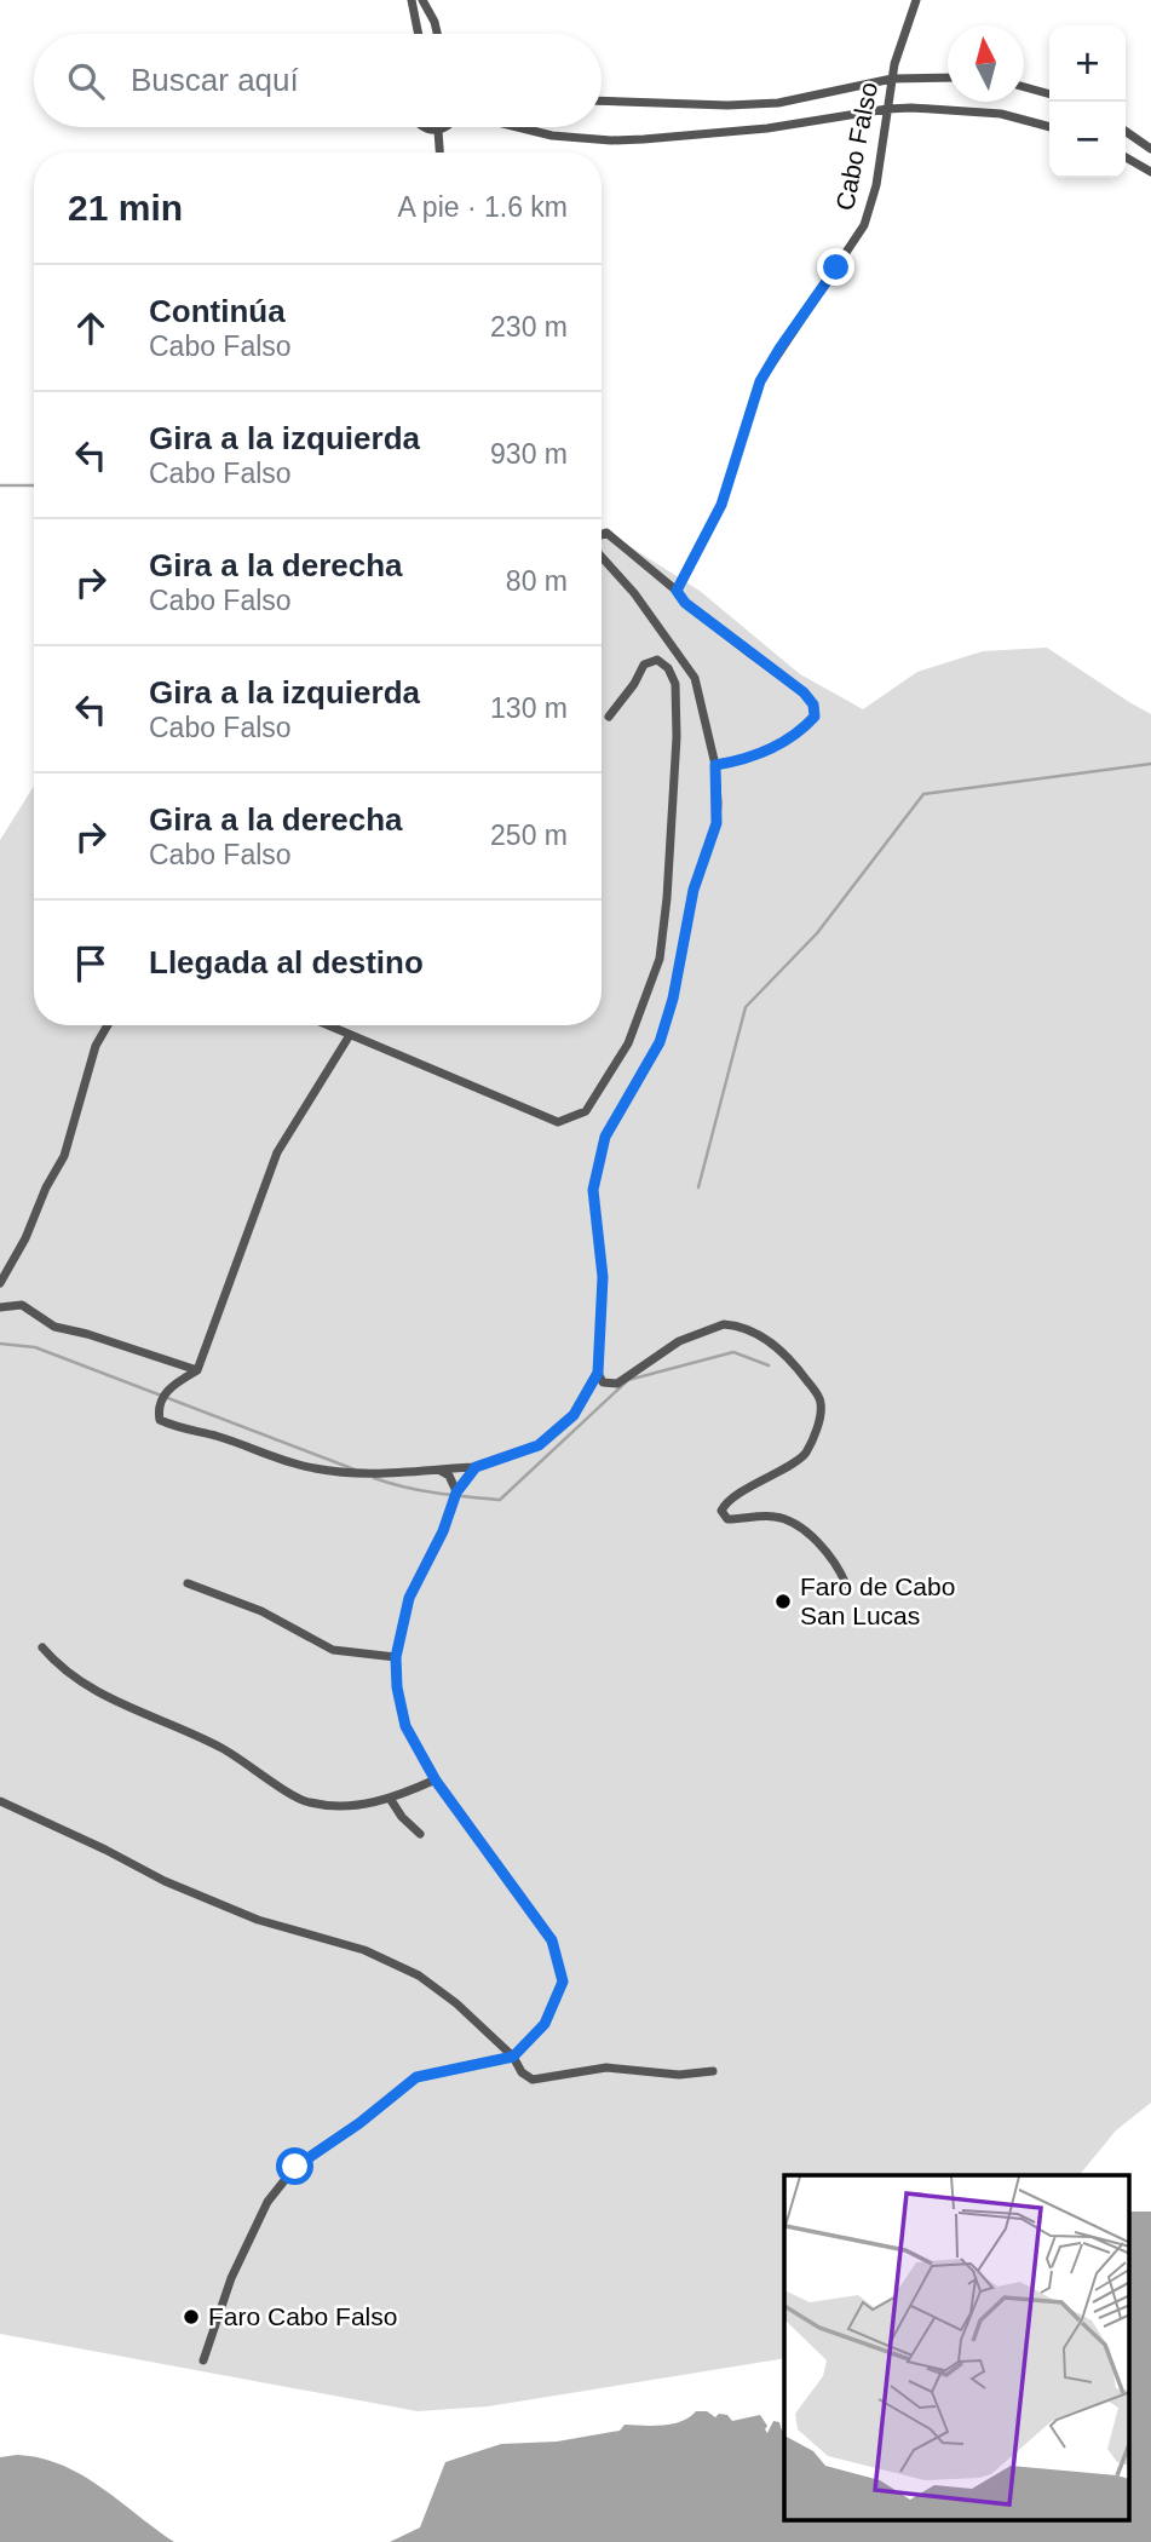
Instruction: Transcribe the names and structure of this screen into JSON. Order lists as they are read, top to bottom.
{
  "streets": {
    "street": ["Cabo Falso"]
  },
  "places": ["Faro de Cabo San Lucas", "Faro Cabo Falso"],
  "north": "top",
  "page": {
    "map_buttons": ["+", "−"],
    "search": "Buscar aquí",
    "heading": ["21 min", "A pie · 1.6 km"],
    "list": [
      ["Continúa", "Cabo Falso", "230 m"],
      ["Gira a la izquierda", "Cabo Falso", "930 m"],
      ["Gira a la derecha", "Cabo Falso", "80 m"],
      ["Gira a la izquierda", "Cabo Falso", "130 m"],
      ["Gira a la derecha", "Cabo Falso", "250 m"],
      "Llegada al destino"
    ]
  }
}
